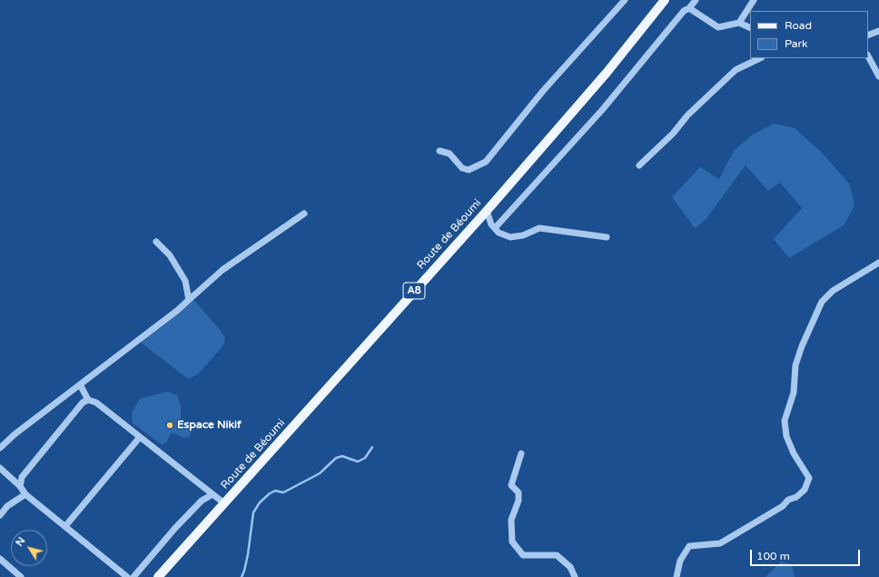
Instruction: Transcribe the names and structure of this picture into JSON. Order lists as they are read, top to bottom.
{
  "streets": {
    "main road": ["Route de Béoumi", "A8"]
  },
  "places": ["Espace Nikif"],
  "legend": ["Road", "Park"],
  "scale_bar": "100 m",
  "north": "top left"
}
